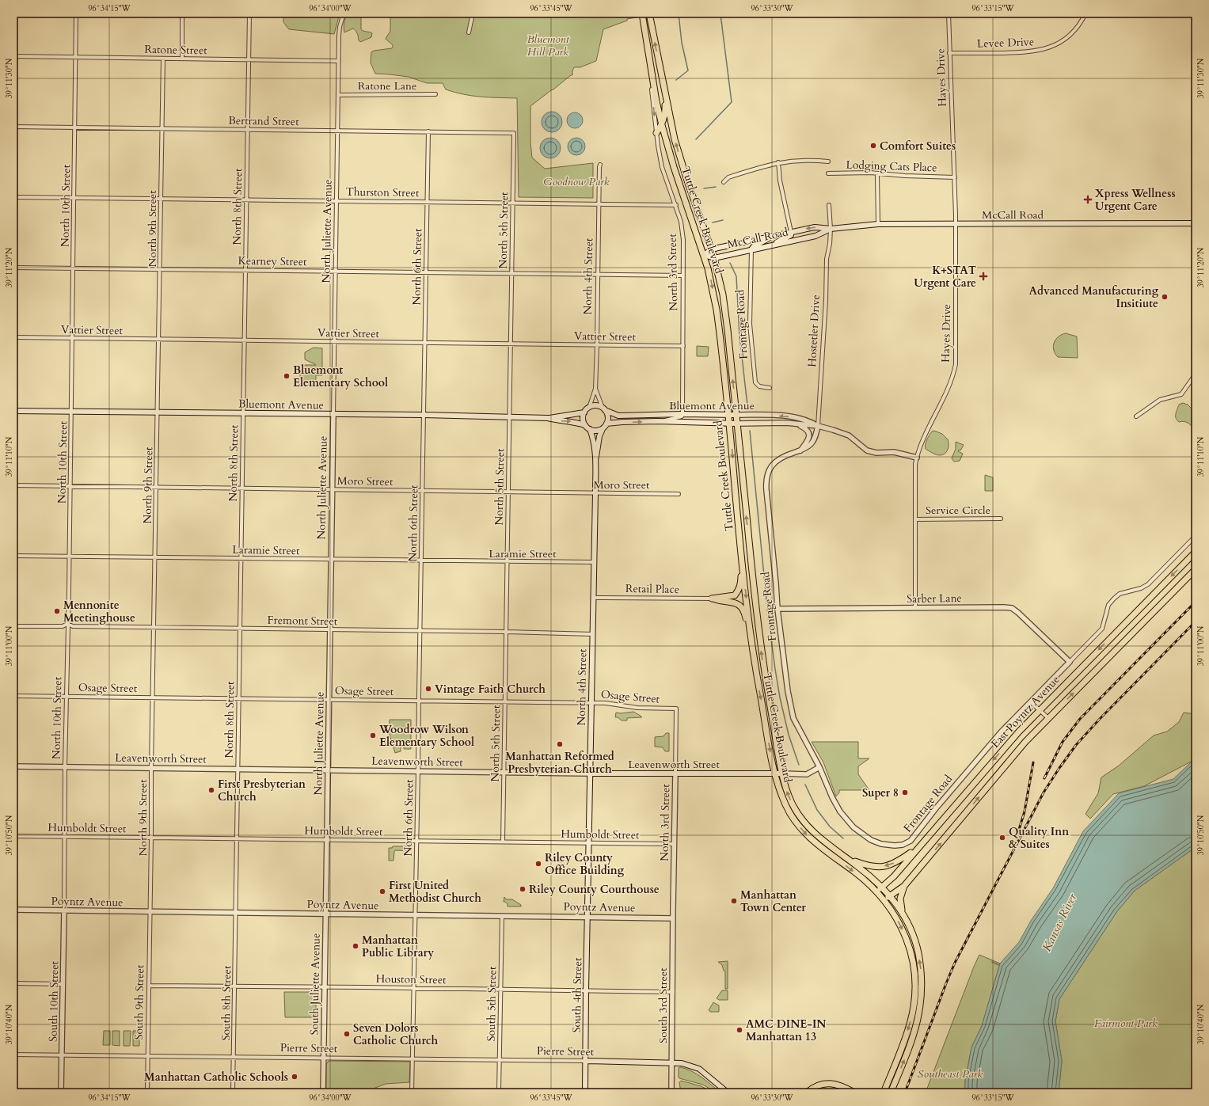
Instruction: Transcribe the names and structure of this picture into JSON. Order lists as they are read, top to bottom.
{
  "streets": {
    "highway": ["Tuttle Creek Boulevard", "East Poyntz Avenue"],
    "main road": [
      "McCall Road",
      "North 4th Street",
      "Bluemont Avenue",
      "Leavenworth Street",
      "South 4th Street",
      "Pierre Street"
    ],
    "street": [
      "Levee Drive",
      "Ratone Street",
      "Hayes Drive",
      "Ratone Lane",
      "Bertrand Street",
      "Lodging Cats Place",
      "Thurston Street",
      "North 10th Street",
      "North 8th Street",
      "North 9th Street",
      "North 5th Street",
      "North Juliette Avenue",
      "Kearney Street",
      "North 6th Street",
      "North 3rd Street",
      "Frontage Road",
      "Vattier Street",
      "Hostetler Drive",
      "Moro Street",
      "Service Circle",
      "Laramie Street",
      "Retail Place",
      "Sarber Lane",
      "Fremont Street",
      "Osage Street",
      "Humboldt Street",
      "Poyntz Avenue",
      "Houston Street",
      "South Juliette Avenue",
      "South 10th Street",
      "South 9th Street",
      "South 8th Street",
      "South 5th Street",
      "South 3rd Street"
    ]
  },
  "crossings": [
    ["Levee Drive", "Hayes Drive"],
    ["Ratone Street", "North 10th Street"],
    ["Ratone Street", "North 8th Street"],
    ["Ratone Street", "North 9th Street"],
    ["Ratone Street", "North Juliette Avenue"],
    ["Hayes Drive", "Lodging Cats Place"],
    ["Hayes Drive", "McCall Road"],
    ["Hayes Drive", "Bluemont Avenue"],
    ["Hayes Drive", "Service Circle"],
    ["Hayes Drive", "Sarber Lane"],
    ["Ratone Lane", "North Juliette Avenue"],
    ["Bertrand Street", "North 10th Street"],
    ["Bertrand Street", "North 8th Street"],
    ["Bertrand Street", "North 9th Street"],
    ["Bertrand Street", "North 5th Street"],
    ["Bertrand Street", "North Juliette Avenue"],
    ["Bertrand Street", "North 6th Street"],
    ["Thurston Street", "North 10th Street"],
    ["Thurston Street", "North 8th Street"],
    ["Thurston Street", "North 9th Street"],
    ["Thurston Street", "North 5th Street"],
    ["Thurston Street", "North Juliette Avenue"],
    ["Thurston Street", "North 6th Street"],
    ["Thurston Street", "North 3rd Street"],
    ["Thurston Street", "North 4th Street"],
    ["North 10th Street", "Kearney Street"],
    ["North 10th Street", "Vattier Street"],
    ["North 10th Street", "Bluemont Avenue"],
    ["North 10th Street", "Moro Street"],
    ["North 10th Street", "Laramie Street"],
    ["North 10th Street", "Fremont Street"],
    ["North 10th Street", "Osage Street"],
    ["North 10th Street", "Leavenworth Street"],
    ["North 10th Street", "Humboldt Street"],
    ["North 10th Street", "Poyntz Avenue"],
    ["North 10th Street", "South 10th Street"],
    ["North 8th Street", "Kearney Street"],
    ["North 8th Street", "Vattier Street"],
    ["North 8th Street", "Bluemont Avenue"],
    ["North 8th Street", "Moro Street"],
    ["North 8th Street", "Laramie Street"],
    ["North 8th Street", "Fremont Street"],
    ["North 8th Street", "Osage Street"],
    ["North 8th Street", "Leavenworth Street"],
    ["North 8th Street", "Humboldt Street"],
    ["North 8th Street", "Poyntz Avenue"],
    ["North 8th Street", "South 8th Street"],
    ["McCall Road", "Tuttle Creek Boulevard"],
    ["McCall Road", "Frontage Road"],
    ["McCall Road", "Hostetler Drive"],
    ["Tuttle Creek Boulevard", "North 3rd Street"],
    ["Tuttle Creek Boulevard", "Bluemont Avenue"],
    ["Tuttle Creek Boulevard", "East Poyntz Avenue"],
    ["Tuttle Creek Boulevard", "Leavenworth Street"],
    ["North 9th Street", "Kearney Street"],
    ["North 9th Street", "Vattier Street"],
    ["North 9th Street", "Bluemont Avenue"],
    ["North 9th Street", "Moro Street"],
    ["North 9th Street", "Laramie Street"],
    ["North 9th Street", "Fremont Street"],
    ["North 9th Street", "Osage Street"],
    ["North 9th Street", "Leavenworth Street"],
    ["North 9th Street", "Humboldt Street"],
    ["North 9th Street", "Poyntz Avenue"],
    ["North 9th Street", "South 9th Street"],
    ["North 5th Street", "Kearney Street"],
    ["North 5th Street", "Vattier Street"],
    ["North 5th Street", "Bluemont Avenue"],
    ["North 5th Street", "Moro Street"],
    ["North 5th Street", "Laramie Street"],
    ["North 5th Street", "Fremont Street"],
    ["North 5th Street", "Osage Street"],
    ["North 5th Street", "Leavenworth Street"],
    ["North 5th Street", "Humboldt Street"],
    ["North Juliette Avenue", "Kearney Street"],
    ["North Juliette Avenue", "Vattier Street"],
    ["North Juliette Avenue", "Bluemont Avenue"],
    ["North Juliette Avenue", "Moro Street"],
    ["North Juliette Avenue", "Laramie Street"],
    ["North Juliette Avenue", "Fremont Street"],
    ["North Juliette Avenue", "Osage Street"],
    ["North Juliette Avenue", "Leavenworth Street"],
    ["North Juliette Avenue", "Humboldt Street"],
    ["North Juliette Avenue", "Poyntz Avenue"],
    ["North Juliette Avenue", "South Juliette Avenue"],
    ["Kearney Street", "North 6th Street"],
    ["Kearney Street", "North 3rd Street"],
    ["Kearney Street", "North 4th Street"],
    ["North 6th Street", "Vattier Street"],
    ["North 6th Street", "Bluemont Avenue"],
    ["North 6th Street", "Moro Street"],
    ["North 6th Street", "Laramie Street"],
    ["North 6th Street", "Fremont Street"],
    ["North 6th Street", "Osage Street"],
    ["North 6th Street", "Leavenworth Street"],
    ["North 6th Street", "Humboldt Street"],
    ["North 6th Street", "Poyntz Avenue"],
    ["North 6th Street", "Houston Street"],
    ["North 6th Street", "Pierre Street"],
    ["North 3rd Street", "Vattier Street"],
    ["North 3rd Street", "Bluemont Avenue"],
    ["North 3rd Street", "Osage Street"],
    ["North 3rd Street", "Leavenworth Street"],
    ["North 3rd Street", "Humboldt Street"],
    ["North 3rd Street", "Poyntz Avenue"],
    ["North 3rd Street", "South 3rd Street"],
    ["North 4th Street", "Vattier Street"],
    ["North 4th Street", "Bluemont Avenue"],
    ["North 4th Street", "Moro Street"],
    ["North 4th Street", "Laramie Street"],
    ["North 4th Street", "Retail Place"],
    ["North 4th Street", "Fremont Street"],
    ["North 4th Street", "Osage Street"],
    ["North 4th Street", "Leavenworth Street"],
    ["North 4th Street", "Humboldt Street"],
    ["North 4th Street", "Poyntz Avenue"],
    ["North 4th Street", "South 4th Street"],
    ["Frontage Road", "Hostetler Drive"],
    ["Frontage Road", "Sarber Lane"],
    ["Frontage Road", "Leavenworth Street"],
    ["Hostetler Drive", "Bluemont Avenue"],
    ["Poyntz Avenue", "South Juliette Avenue"],
    ["Poyntz Avenue", "South 4th Street"],
    ["Poyntz Avenue", "South 10th Street"],
    ["Poyntz Avenue", "South 9th Street"],
    ["Poyntz Avenue", "South 8th Street"],
    ["Poyntz Avenue", "South 5th Street"],
    ["Poyntz Avenue", "South 3rd Street"],
    ["Houston Street", "South Juliette Avenue"],
    ["Houston Street", "South 4th Street"],
    ["Houston Street", "South 9th Street"],
    ["Houston Street", "South 8th Street"],
    ["Houston Street", "South 5th Street"],
    ["Houston Street", "South 3rd Street"],
    ["South Juliette Avenue", "Pierre Street"],
    ["South 4th Street", "Pierre Street"],
    ["South 10th Street", "Pierre Street"],
    ["South 9th Street", "Pierre Street"],
    ["South 8th Street", "Pierre Street"],
    ["South 5th Street", "Pierre Street"],
    ["South 3rd Street", "Pierre Street"]
  ],
  "water": ["Kansas River"],
  "parks": [
    "Bluemont Hill Park",
    "Goodnow Park",
    "Fairmont Park",
    "Southeast Park"
  ],
  "places": {
    "other": [
      "Comfort Suites",
      "Advanced Manufacturing Insitiute",
      "Bluemont Elementary School",
      "Mennonite Meetinghouse",
      "Vintage Faith Church",
      "Woodrow Wilson Elementary School",
      "Manhattan Reformed Presbyterian Church",
      "First Presbyterian Church",
      "Super 8",
      "Quality Inn & Suites",
      "Riley County Office Building",
      "Riley County Courthouse",
      "First United Methodist Church",
      "Manhattan Town Center",
      "Manhattan Public Library",
      "AMC DINE-IN Manhattan 13",
      "Seven Dolors Catholic Church",
      "Manhattan Catholic Schools"
    ],
    "health": ["Xpress Wellness Urgent Care", "K+STAT Urgent Care"]
  },
  "coordinates": [
    "96°34'15\"W",
    "96°34'00\"W",
    "96°33'45\"W",
    "96°33'30\"W",
    "96°33'15\"W",
    "39°11'30\"N",
    "39°11'20\"N",
    "39°11'10\"N",
    "39°11'00\"N",
    "39°10'50\"N",
    "39°10'40\"N"
  ]
}
